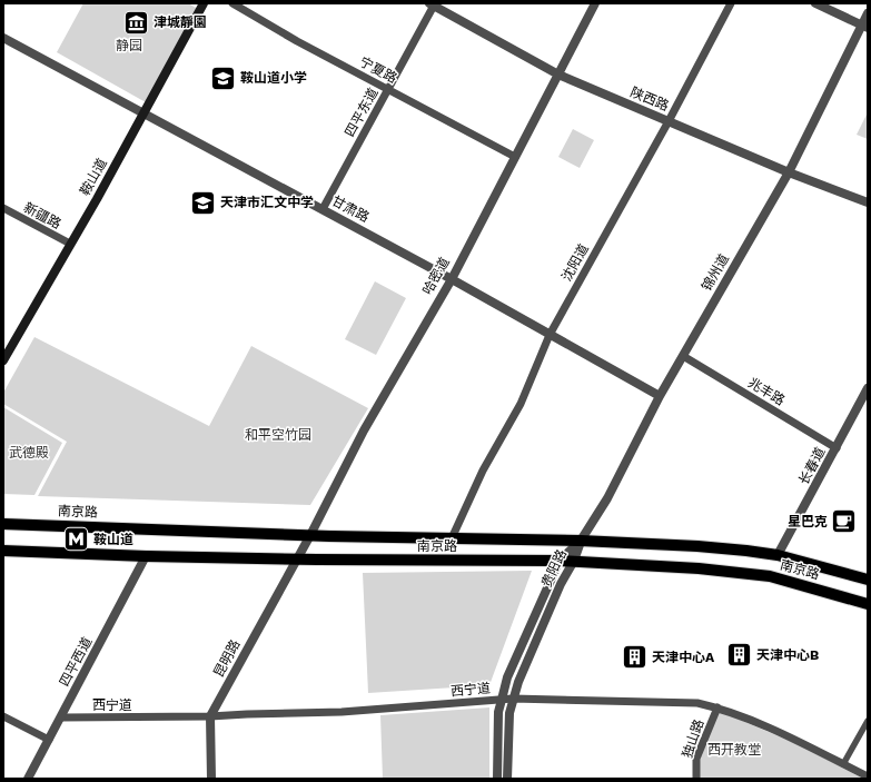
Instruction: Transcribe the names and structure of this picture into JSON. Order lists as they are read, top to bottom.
{
  "streets": {
    "main road": ["鞍山道", "南京路"],
    "street": [
      "宁夏路",
      "陕西路",
      "四平东道",
      "甘肃路",
      "新疆路",
      "沈阳道",
      "锦州道",
      "哈密道",
      "兆丰路",
      "长春道",
      "贵阳路",
      "昆明路",
      "四平西道",
      "西宁道",
      "独山路"
    ]
  },
  "crossings": [
    ["宁夏路", "四平东道"],
    ["宁夏路", "哈密道"],
    ["陕西路", "四平东道"],
    ["陕西路", "沈阳道"],
    ["陕西路", "锦州道"],
    ["陕西路", "哈密道"],
    ["四平东道", "甘肃路"],
    ["鞍山道", "甘肃路"],
    ["鞍山道", "新疆路"],
    ["甘肃路", "沈阳道"],
    ["甘肃路", "锦州道"],
    ["甘肃路", "哈密道"],
    ["沈阳道", "南京路"],
    ["锦州道", "兆丰路"],
    ["锦州道", "南京路"],
    ["锦州道", "贵阳路"],
    ["哈密道", "南京路"],
    ["哈密道", "昆明路"],
    ["兆丰路", "长春道"],
    ["长春道", "南京路"],
    ["南京路", "贵阳路"],
    ["南京路", "昆明路"],
    ["南京路", "四平西道"],
    ["贵阳路", "西宁道"],
    ["昆明路", "西宁道"],
    ["四平西道", "西宁道"],
    ["西宁道", "独山路"]
  ],
  "parks": [
    "静园",
    "和平空竹园",
    "武德殿",
    "西开教堂"
  ],
  "places": {
    "museum": ["津城靜園"],
    "school or university": ["鞍山道小学", "天津市汇文中学"],
    "cafe": ["星巴克"],
    "metro station": ["鞍山道"],
    "building": ["天津中心B", "天津中心A"]
  }
}
